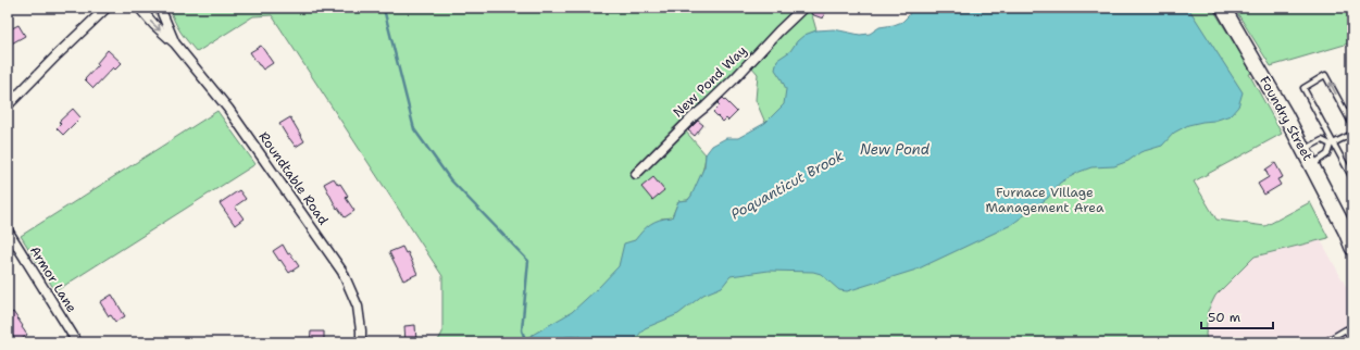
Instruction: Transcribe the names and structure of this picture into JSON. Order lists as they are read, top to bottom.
{
  "streets": {
    "highway": ["Foundry Street"],
    "street": ["New Pond Way", "Roundtable Road", "Armor Lane"]
  },
  "water": ["New Pond", "Poquanticut Brook"],
  "parks": ["Furnace Village Management Area"],
  "scale_bar": "50 m"
}
